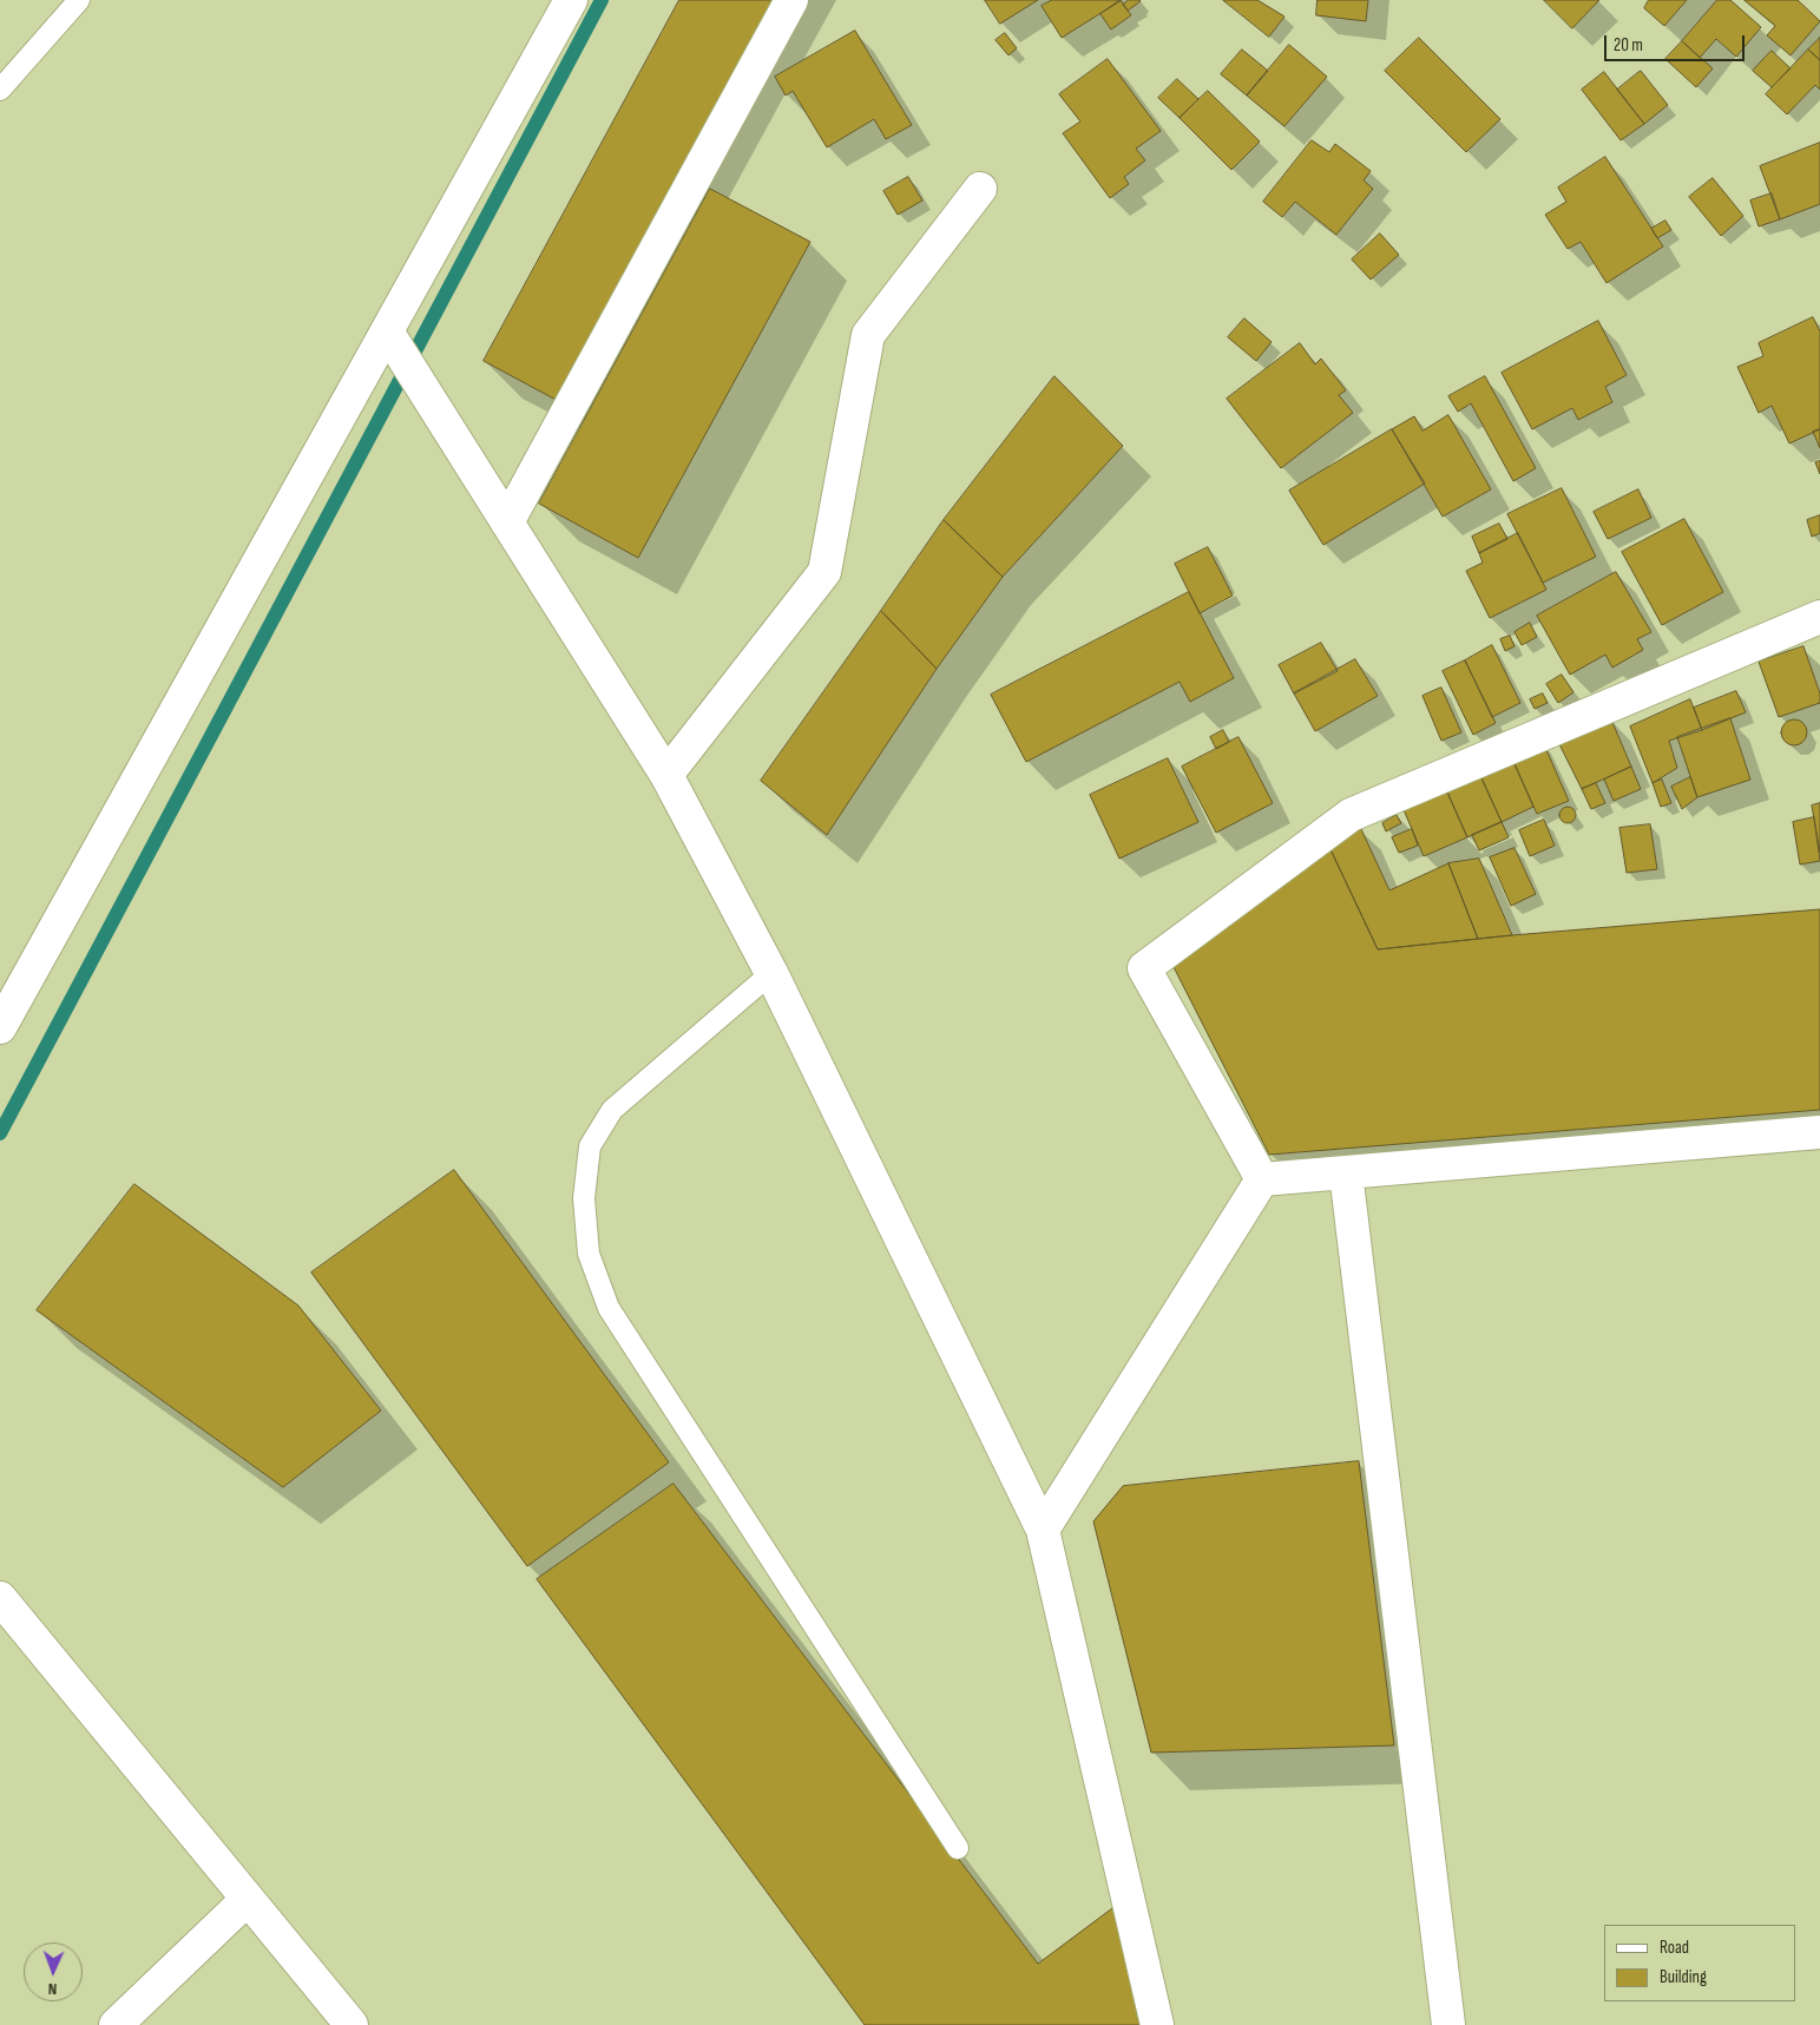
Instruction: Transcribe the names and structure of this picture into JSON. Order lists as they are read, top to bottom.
{
  "legend": ["Road", "Building"],
  "scale_bar": "20 m",
  "north": "bottom"
}
